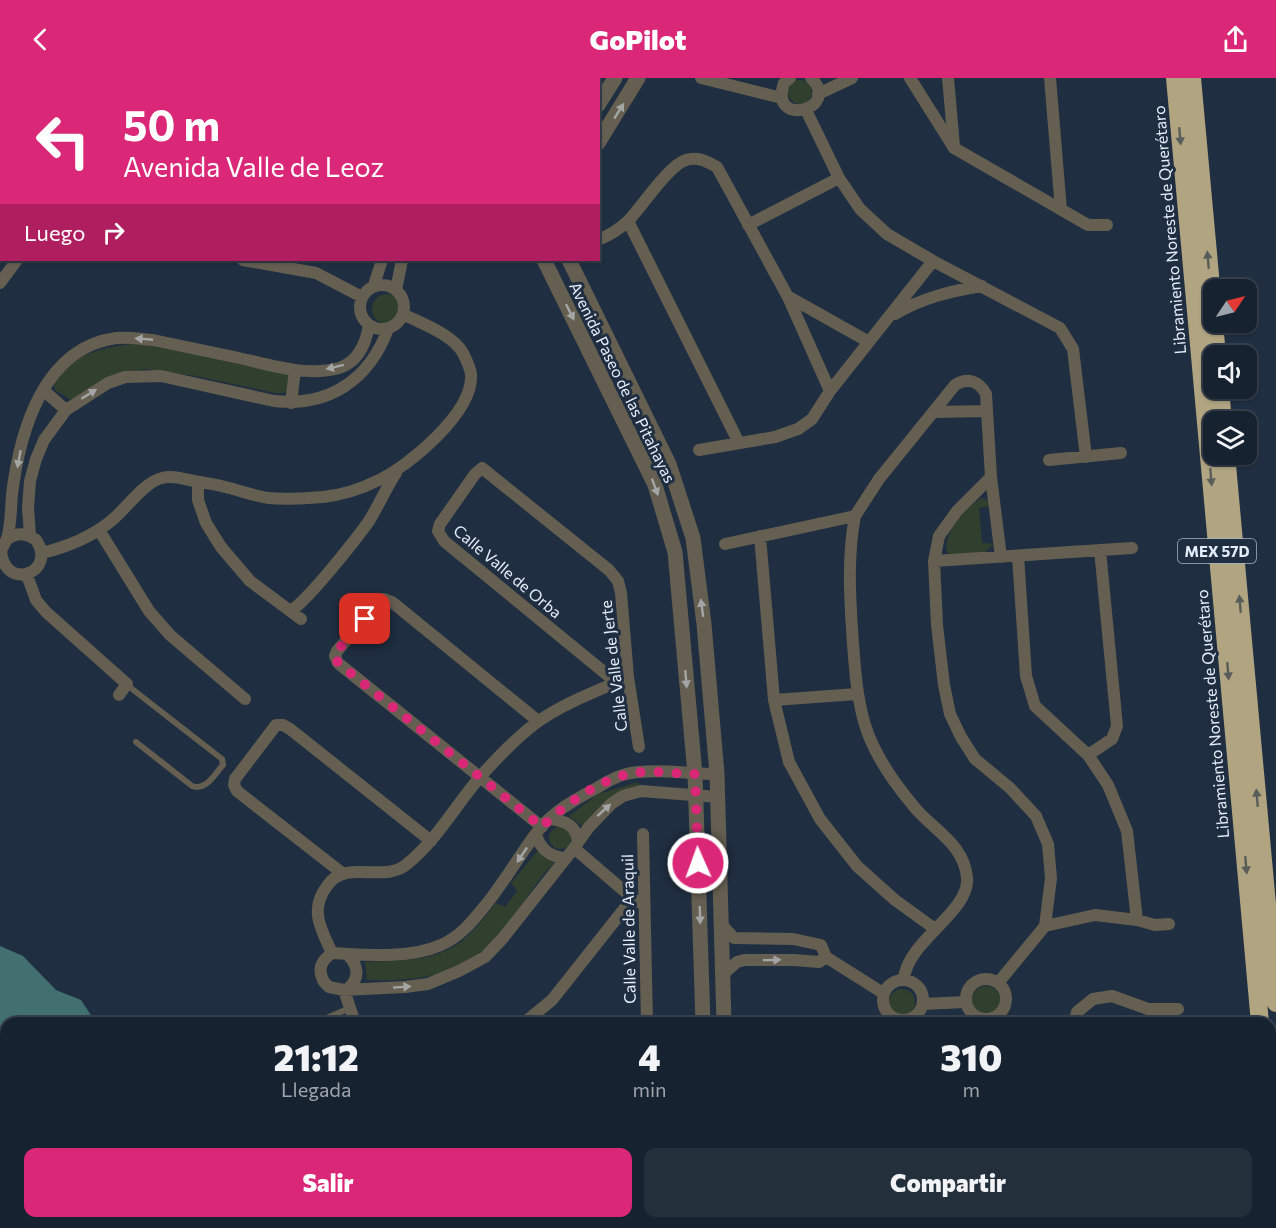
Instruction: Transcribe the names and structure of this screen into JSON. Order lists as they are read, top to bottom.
{
  "streets": {
    "highway": ["Libramiento Noreste de Querétaro", "MEX 57D"],
    "street": [
      "Avenida Paseo de las Pitahayas",
      "Calle Valle de Orba",
      "Calle Valle de Jerte",
      "Calle Valle de Araquil"
    ]
  },
  "crossings": [
    ["Calle Valle de Orba", "Calle Valle de Jerte"]
  ],
  "north": "top right",
  "page": {
    "header": "GoPilot",
    "turn": ["50 m", "Avenida Valle de Leoz"],
    "then": "Luego",
    "eta": [
      "21:12",
      "Llegada",
      "4",
      "min",
      "310",
      "m"
    ],
    "buttons": ["Salir", "Compartir"]
  }
}
